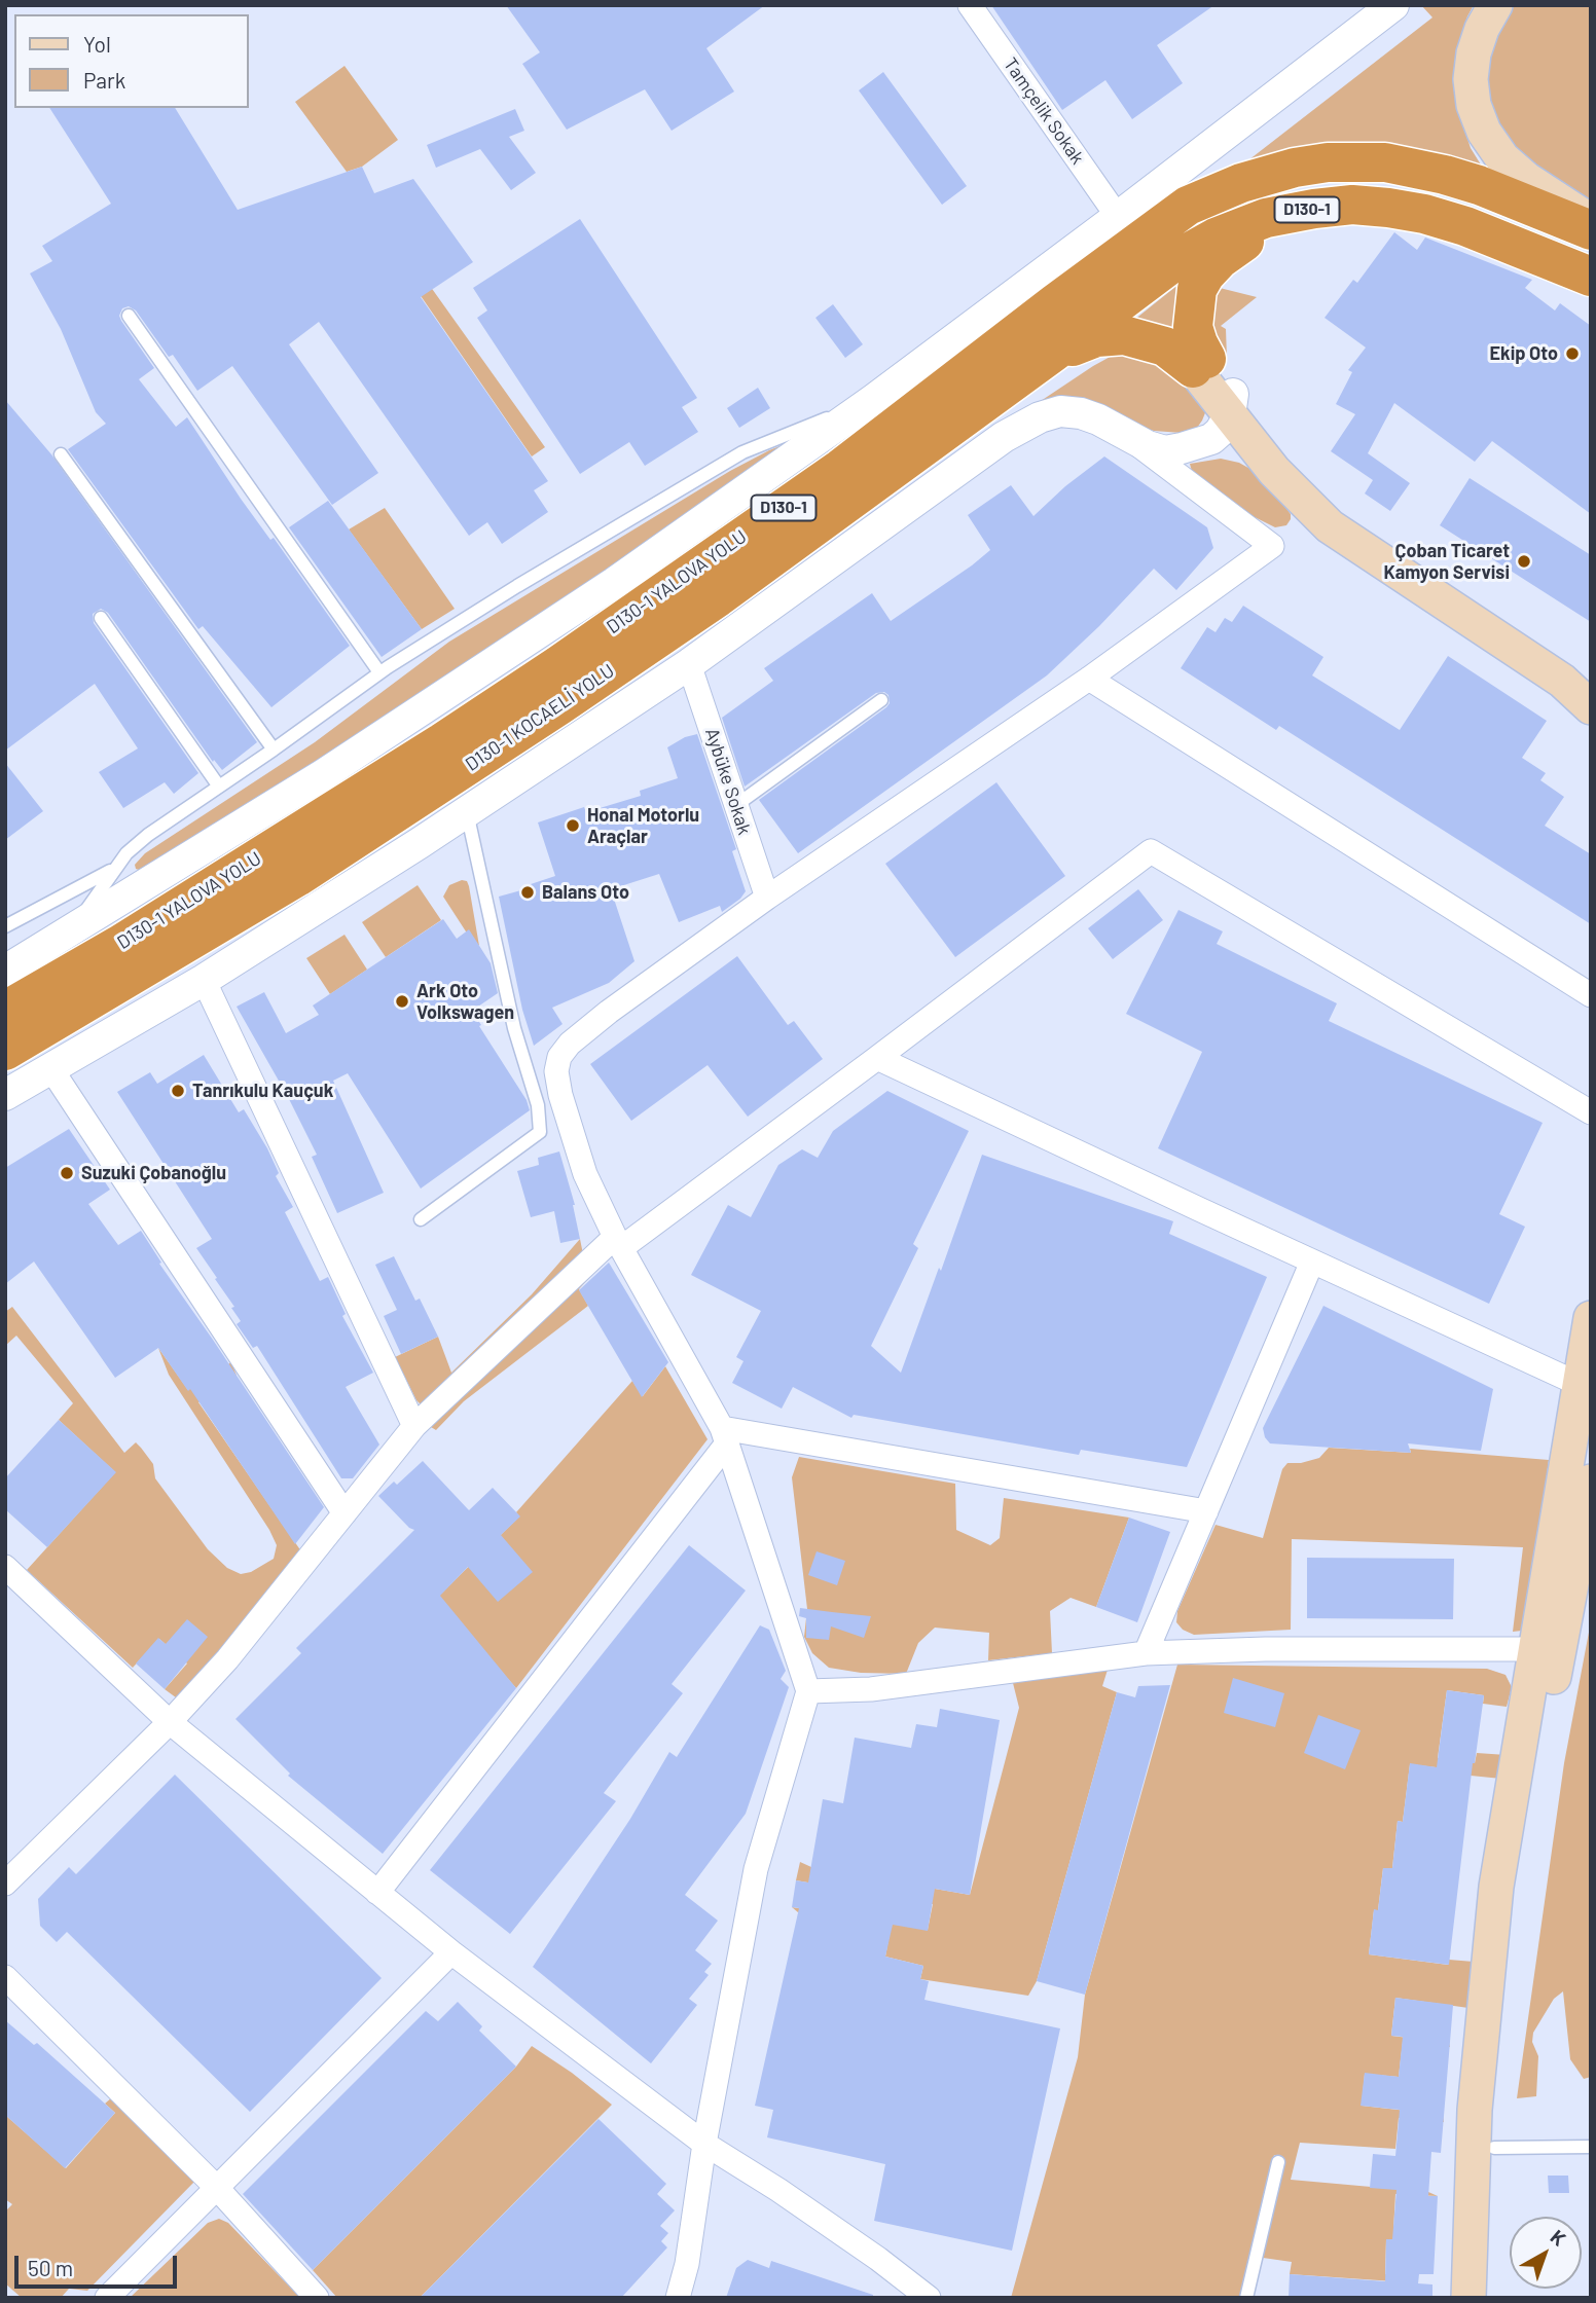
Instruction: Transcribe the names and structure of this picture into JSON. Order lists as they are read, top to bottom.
{
  "streets": {
    "highway": ["D130-1", "D130-1 YALOVA YOLU", "D130-1 KOCAELİ YOLU"],
    "street": ["Tamçelik Sokak", "Aybüke Sokak"]
  },
  "crossings": [
    ["D130-1", "D130-1 KOCAELİ YOLU"]
  ],
  "places": [
    "Ekip Oto",
    "Çoban Ticaret Kamyon Servisi",
    "Honal Motorlu Araçlar",
    "Balans Oto",
    "Ark Oto Volkswagen",
    "Tanrıkulu Kauçuk",
    "Suzuki Çobanoğlu"
  ],
  "legend": ["Yol", "Park"],
  "scale_bar": "50 m",
  "north": "top right"
}
